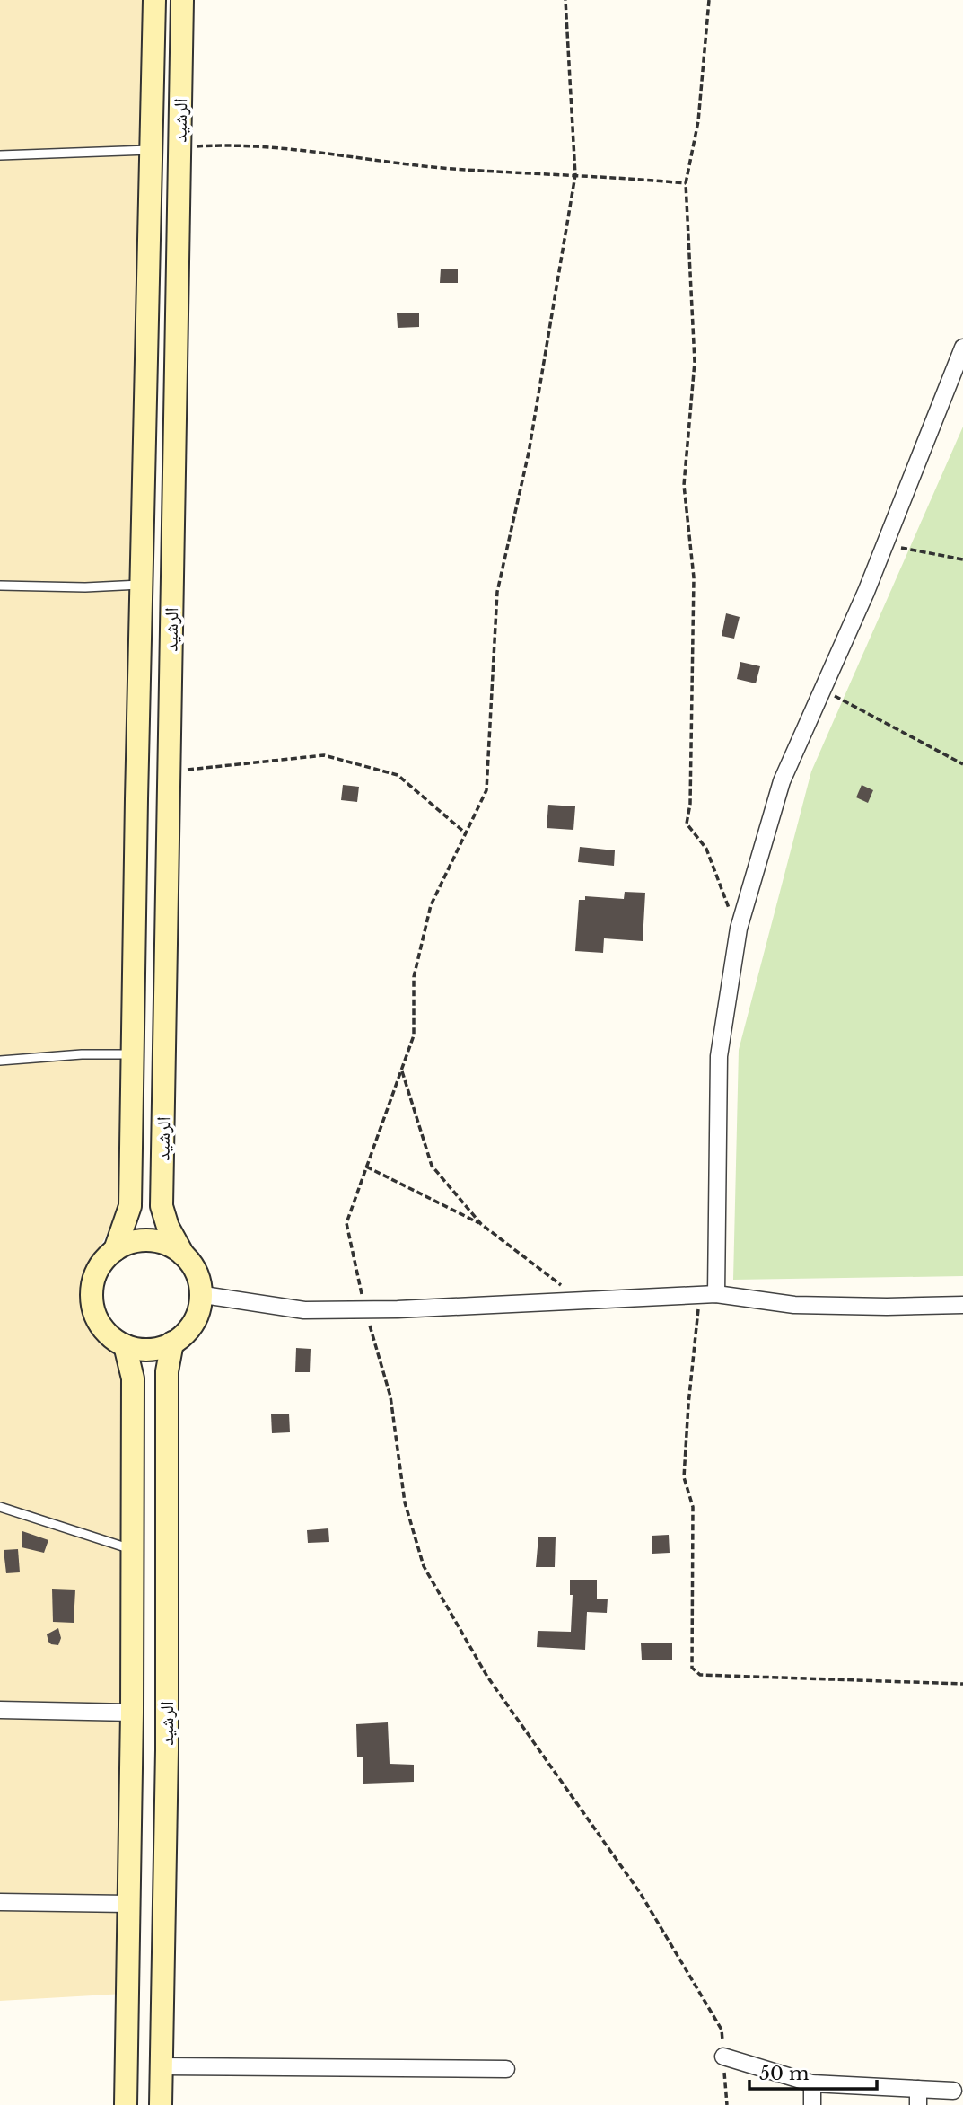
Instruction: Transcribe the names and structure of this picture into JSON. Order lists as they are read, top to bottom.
{
  "streets": {
    "street": ["الرشيد"]
  },
  "scale_bar": "50 m"
}
